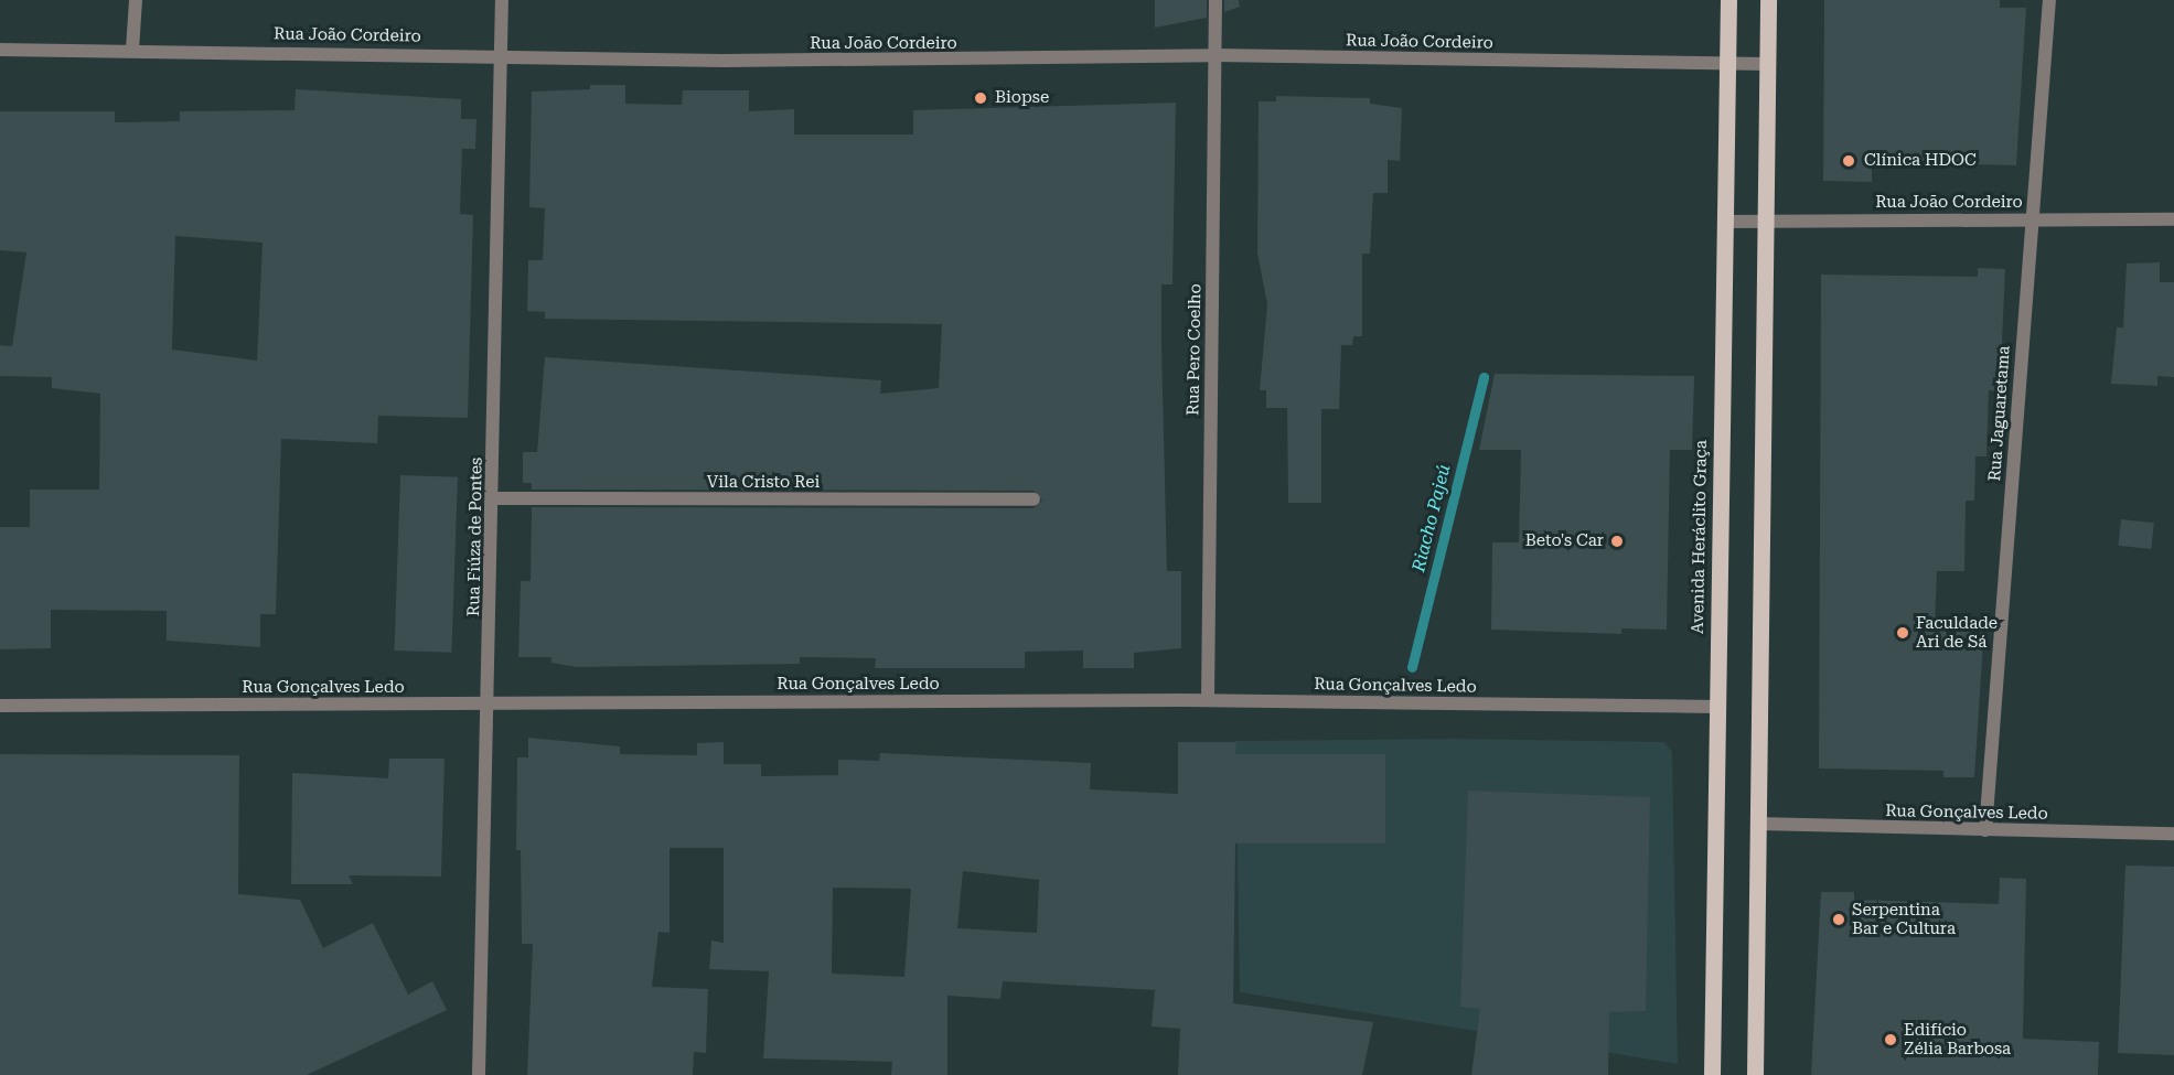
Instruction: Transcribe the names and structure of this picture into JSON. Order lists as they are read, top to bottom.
{
  "streets": {
    "main road": ["Avenida Heráclito Graça"],
    "street": [
      "Rua João Cordeiro",
      "Rua Pero Coelho",
      "Rua Jaguaretama",
      "Vila Cristo Rei",
      "Rua Fiúza de Pontes",
      "Rua Gonçalves Ledo"
    ]
  },
  "crossings": [
    ["Rua João Cordeiro", "Rua Pero Coelho"],
    ["Rua João Cordeiro", "Rua Jaguaretama"],
    ["Rua João Cordeiro", "Rua Fiúza de Pontes"],
    ["Rua João Cordeiro", "Avenida Heráclito Graça"],
    ["Rua Pero Coelho", "Rua Gonçalves Ledo"],
    ["Rua Jaguaretama", "Rua Gonçalves Ledo"],
    ["Vila Cristo Rei", "Rua Fiúza de Pontes"],
    ["Rua Fiúza de Pontes", "Rua Gonçalves Ledo"],
    ["Avenida Heráclito Graça", "Rua Gonçalves Ledo"]
  ],
  "water": ["Riacho Pajeú"],
  "places": [
    "Biopse",
    "Clínica HDOC",
    "Beto's Car",
    "Faculdade Ari de Sá",
    "Serpentina Bar e Cultura",
    "Edifício Zélia Barbosa"
  ]
}
